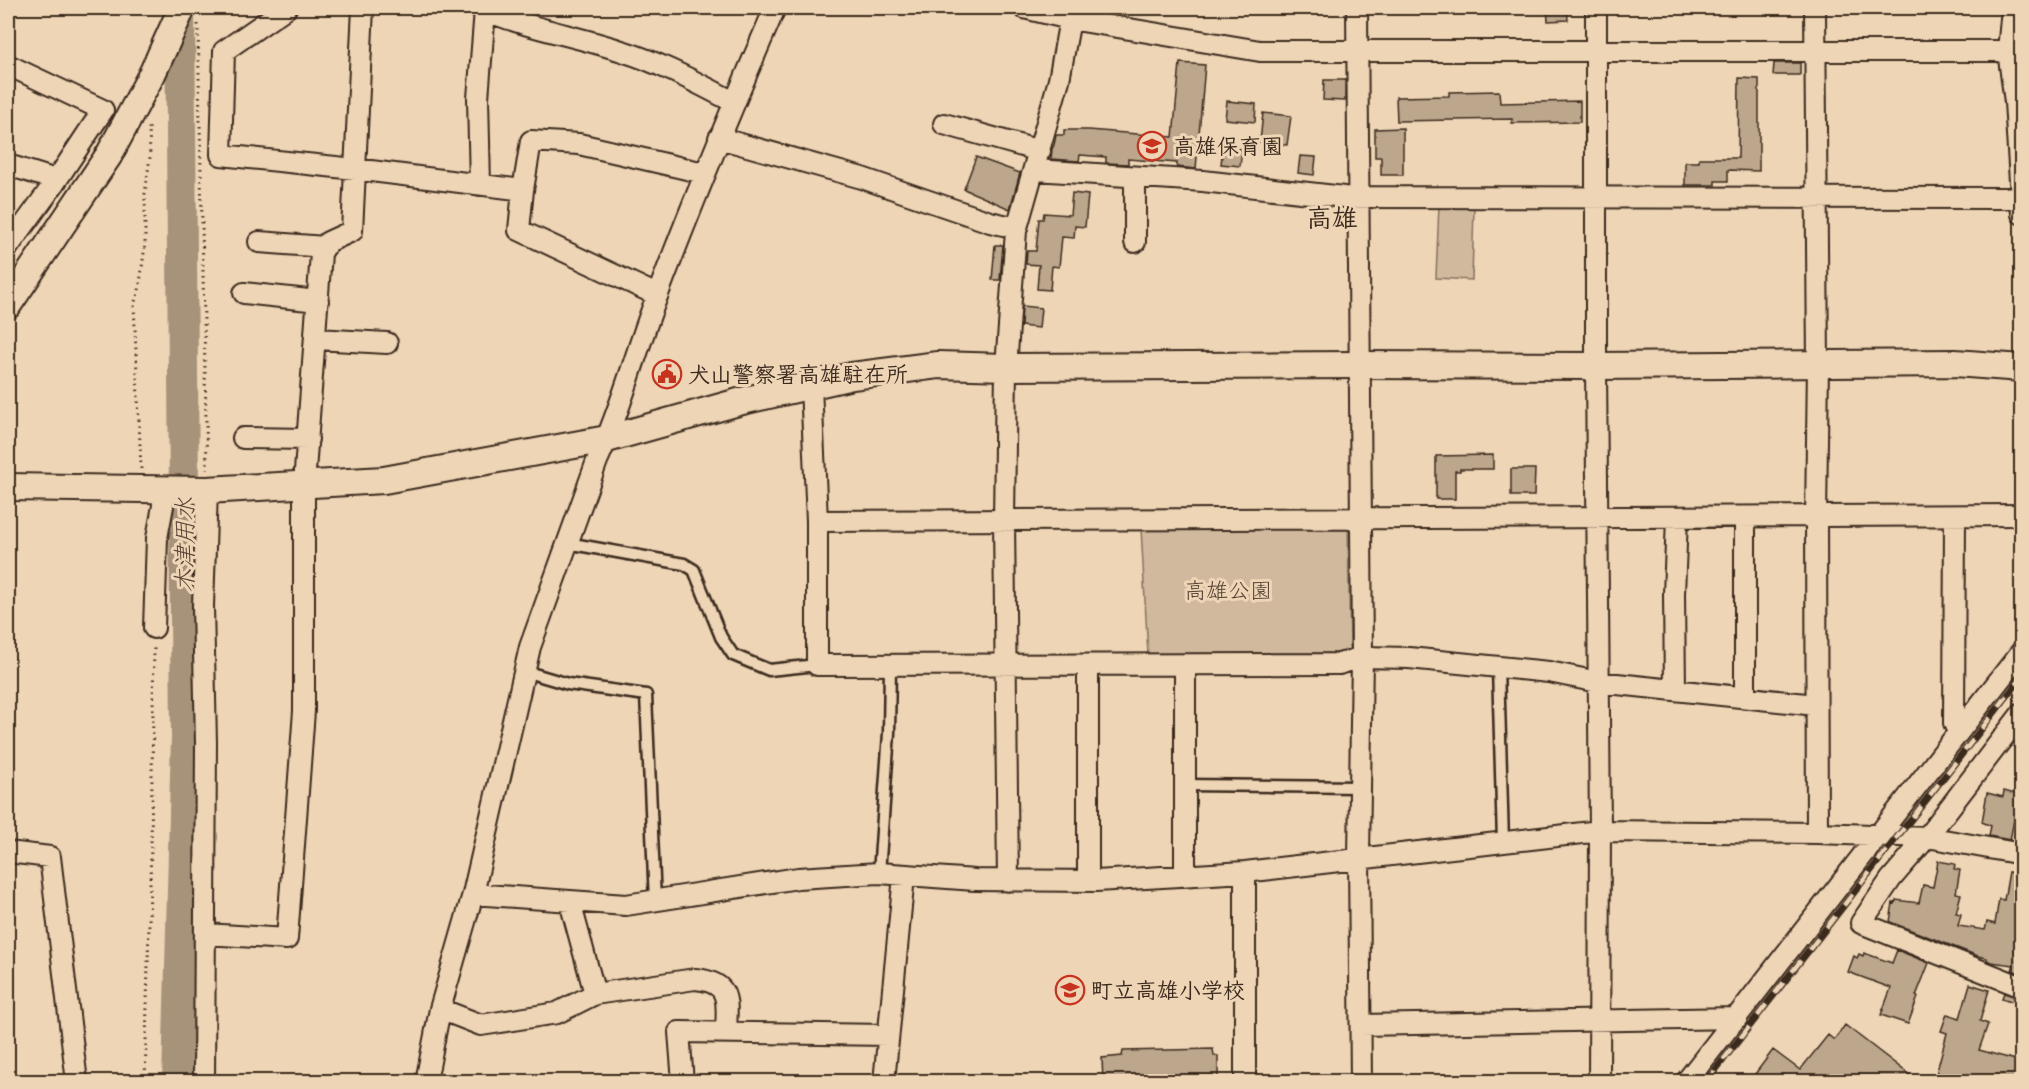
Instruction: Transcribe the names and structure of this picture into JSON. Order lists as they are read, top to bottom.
{
  "districts": ["高雄"],
  "water": ["木津用水"],
  "parks": ["高雄公園"],
  "places": {
    "school or university": ["高雄保育園", "町立高雄小学校"],
    "public building": ["犬山警察署高雄駐在所"]
  }
}
